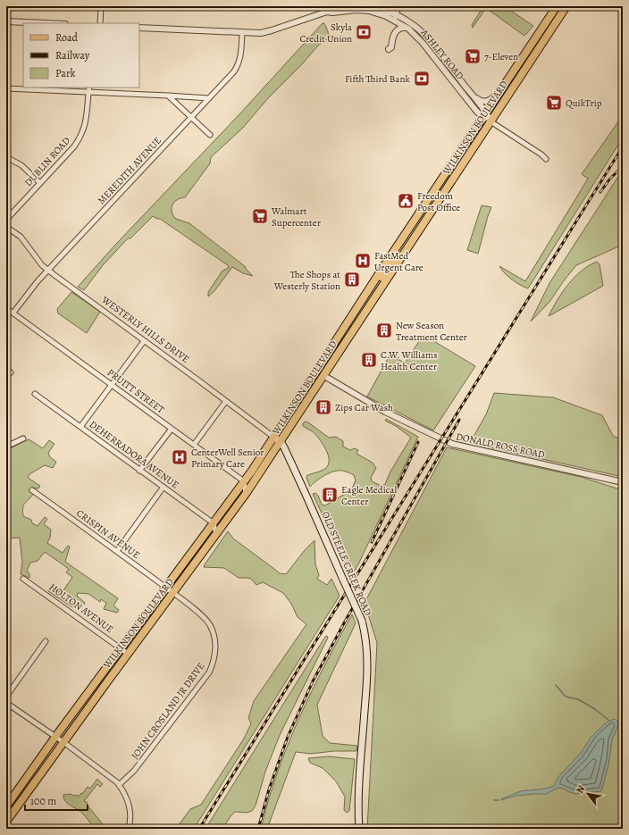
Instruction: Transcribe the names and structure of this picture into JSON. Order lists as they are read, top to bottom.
{
  "streets": {
    "main road": ["WILKINSON BOULEVARD", "WESTERLY HILLS DRIVE", "OLD STEELE CREEK ROAD"],
    "street": [
      "ASHLEY ROAD",
      "DUBLIN ROAD",
      "MEREDITH AVENUE",
      "PRUITT STREET",
      "DONALD ROSS ROAD",
      "DEHERRADORA AVENUE",
      "CRISPIN AVENUE",
      "HOLTON AVENUE",
      "JOHN CROSLAND JR DRIVE"
    ]
  },
  "crossings": [
    ["ASHLEY ROAD", "WILKINSON BOULEVARD"],
    ["ASHLEY ROAD", "MEREDITH AVENUE"],
    ["WILKINSON BOULEVARD", "WESTERLY HILLS DRIVE"],
    ["WILKINSON BOULEVARD", "PRUITT STREET"],
    ["WILKINSON BOULEVARD", "DONALD ROSS ROAD"],
    ["WILKINSON BOULEVARD", "DEHERRADORA AVENUE"],
    ["WILKINSON BOULEVARD", "CRISPIN AVENUE"],
    ["WILKINSON BOULEVARD", "OLD STEELE CREEK ROAD"],
    ["WILKINSON BOULEVARD", "HOLTON AVENUE"],
    ["WILKINSON BOULEVARD", "JOHN CROSLAND JR DRIVE"],
    ["MEREDITH AVENUE", "WESTERLY HILLS DRIVE"],
    ["MEREDITH AVENUE", "PRUITT STREET"],
    ["WESTERLY HILLS DRIVE", "OLD STEELE CREEK ROAD"],
    ["CRISPIN AVENUE", "JOHN CROSLAND JR DRIVE"]
  ],
  "places": {
    "bank": ["Skyla Credit Union", "Fifth Third Bank"],
    "supermarket": ["7-Eleven", "QuikTrip", "Walmart Supercenter"],
    "public building": ["Freedom Post Office"],
    "hospital": ["FastMed Urgent Care", "CenterWell Senior Primary Care"],
    "building": [
      "The Shops at Westerly Station",
      "New Season Treatment Center",
      "C.W. Williams Health Center",
      "Zips Car Wash",
      "Eagle Medical Center"
    ]
  },
  "legend": ["Road", "Railway", "Park"],
  "scale_bar": "100 m",
  "north": "top left"
}
